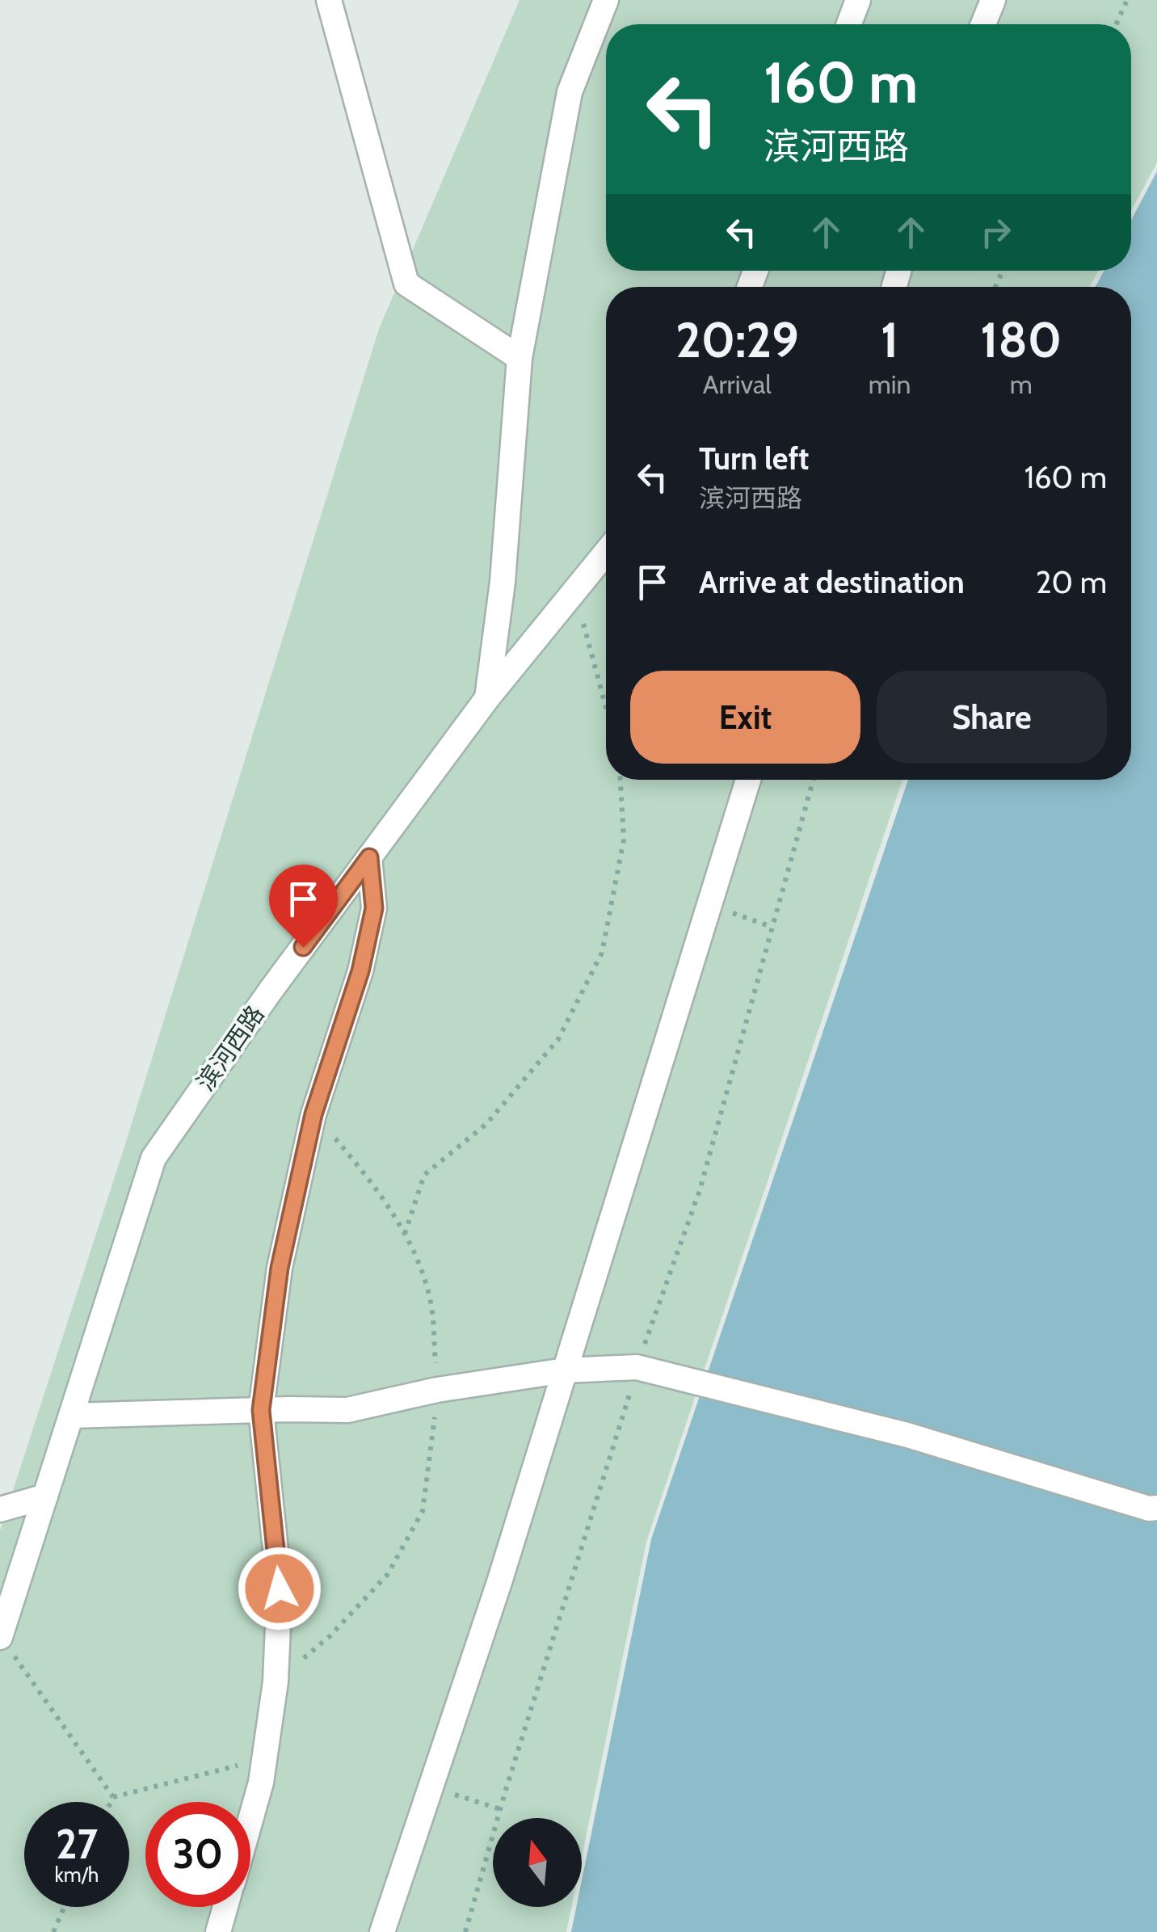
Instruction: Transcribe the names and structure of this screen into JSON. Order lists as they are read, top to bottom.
{
  "streets": {
    "street": ["滨河西路"]
  },
  "north": "top",
  "page": {
    "turn": ["160 m", "滨河西路"],
    "eta": [
      "20:29",
      "Arrival",
      "1",
      "min",
      "180",
      "m"
    ],
    "list": [
      {
        "name": "Turn left",
        "note": "滨河西路",
        "value": "160 m"
      },
      {
        "name": "Arrive at destination",
        "value": "20 m"
      }
    ],
    "buttons": ["Exit", "Share"],
    "speed": "27 km/h",
    "limit": "30"
  }
}
